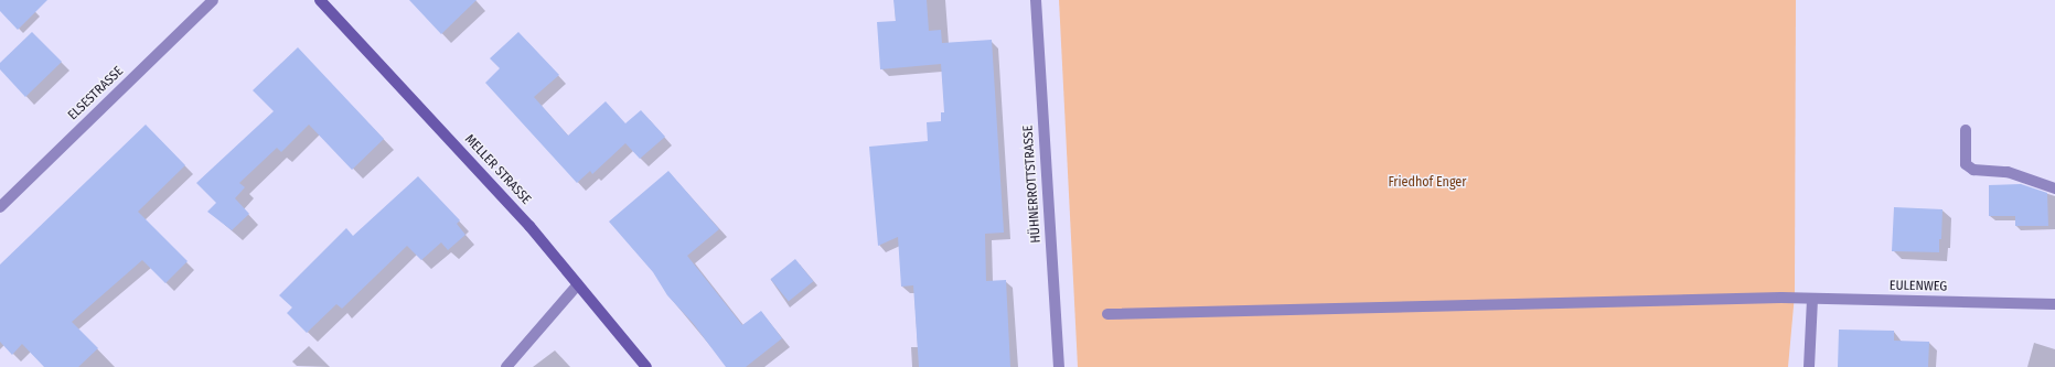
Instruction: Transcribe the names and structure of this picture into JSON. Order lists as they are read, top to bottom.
{
  "streets": {
    "main road": ["MELLER STRASSE"],
    "street": ["ELSESTRASSE", "HÜHNERROTTSTRASSE", "EULENWEG"]
  },
  "parks": ["Friedhof Enger"]
}
